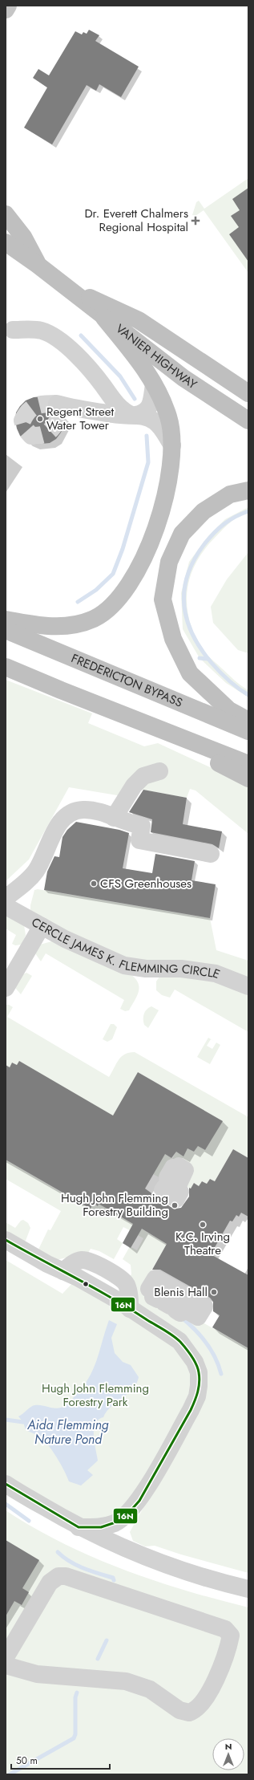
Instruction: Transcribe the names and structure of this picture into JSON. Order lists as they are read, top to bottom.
{
  "streets": {
    "highway": ["VANIER HIGHWAY", "FREDERICTON BYPASS"],
    "street": ["CERCLE JAMES K. FLEMMING CIRCLE"]
  },
  "water": ["Aida Flemming Nature Pond"],
  "parks": ["Hugh John Flemming Forestry Park"],
  "places": {
    "health": ["Dr. Everett Chalmers Regional Hospital"],
    "other": [
      "Regent Street Water Tower",
      "CFS Greenhouses",
      "Hugh John Flemming Forestry Building",
      "K.C. Irving Theatre",
      "Blenis Hall"
    ]
  },
  "lines": ["transit line 16N"],
  "scale_bar": "50 m",
  "north": "top"
}
